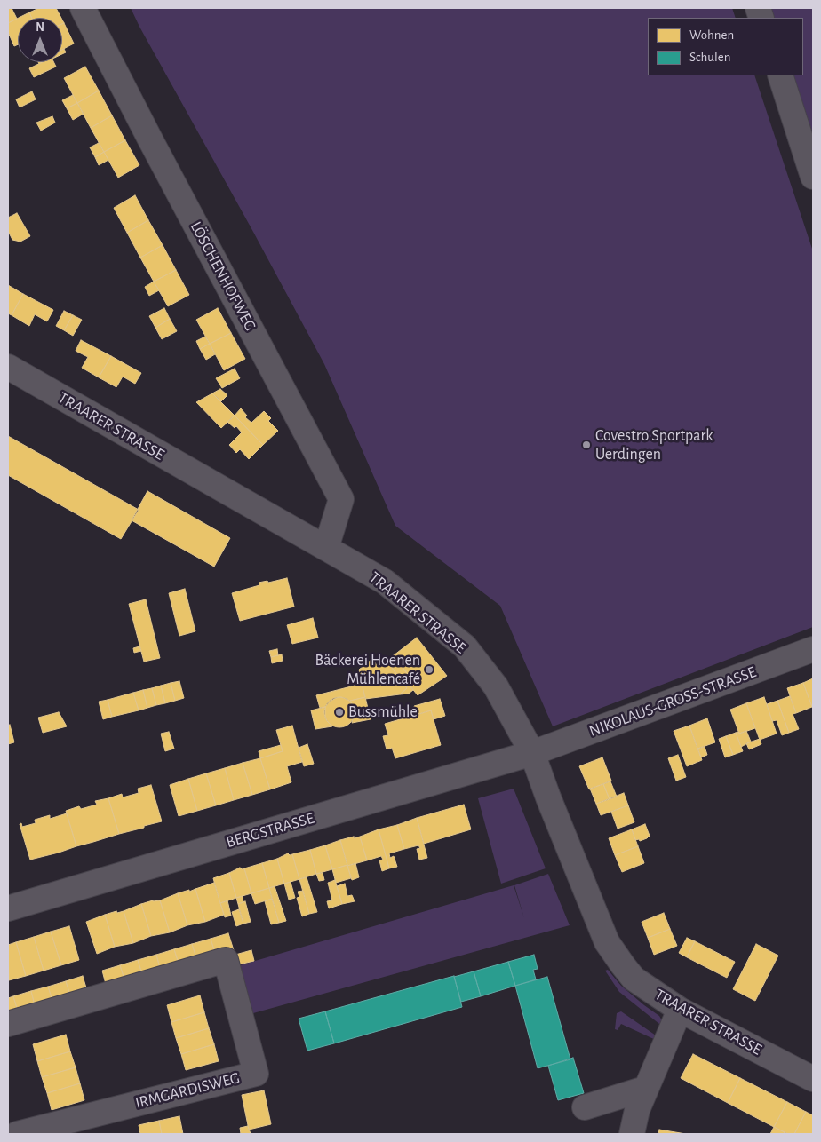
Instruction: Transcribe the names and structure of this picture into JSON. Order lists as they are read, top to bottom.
{
  "streets": {
    "street": [
      "LÖSCHENHOFWEG",
      "TRAARER STRASSE",
      "NIKOLAUS-GROSS-STRASSE",
      "BERGSTRASSE",
      "IRMGARDISWEG"
    ]
  },
  "crossings": [
    ["LÖSCHENHOFWEG", "TRAARER STRASSE"],
    ["TRAARER STRASSE", "NIKOLAUS-GROSS-STRASSE"],
    ["TRAARER STRASSE", "BERGSTRASSE"],
    ["NIKOLAUS-GROSS-STRASSE", "BERGSTRASSE"]
  ],
  "places": ["Covestro Sportpark Uerdingen", "Bäckerei Hoenen Mühlencafé", "Bussmühle"],
  "legend": ["Wohnen", "Schulen"],
  "north": "top"
}
